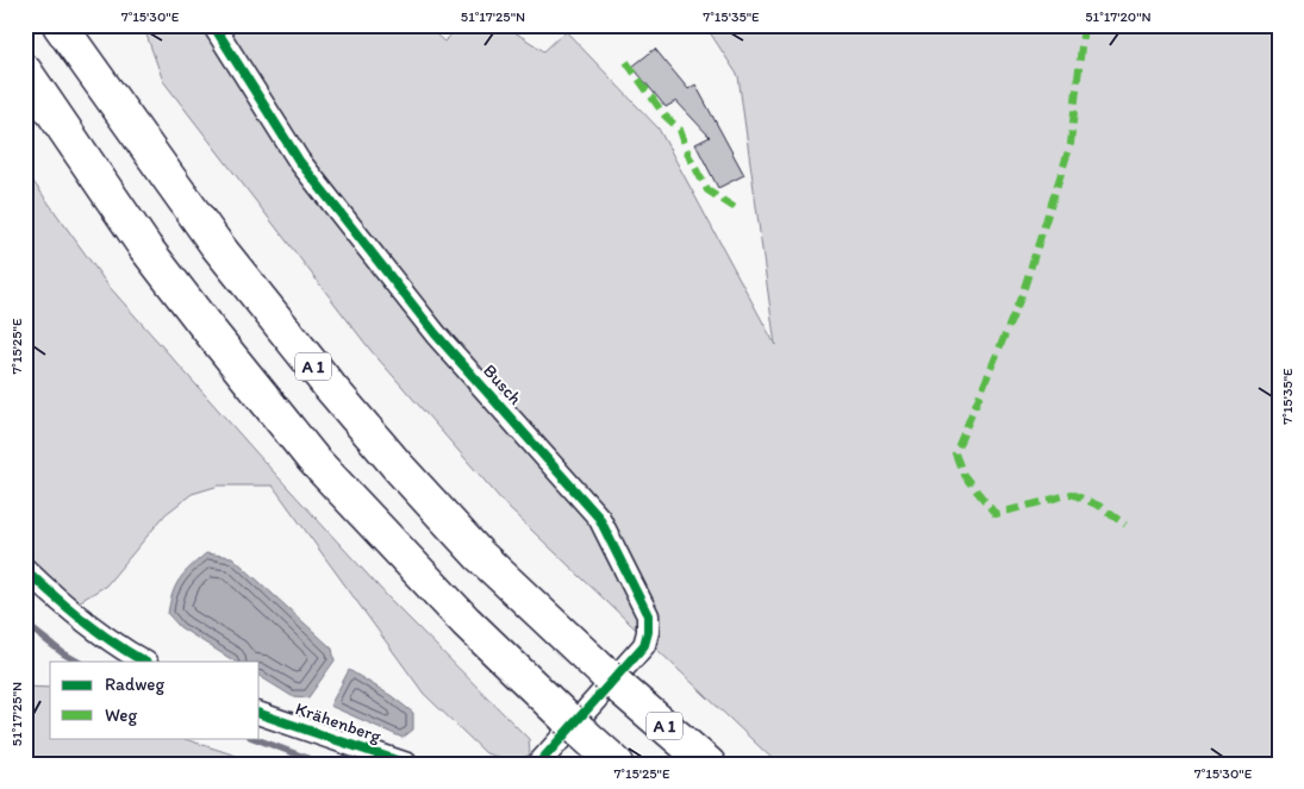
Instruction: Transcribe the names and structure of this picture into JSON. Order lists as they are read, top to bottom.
{
  "streets": {
    "highway": ["A 1"],
    "street": ["Busch", "Krähenberg"]
  },
  "legend": ["Radweg", "Weg"],
  "coordinates": [
    "7°15'30\"E",
    "51°17'25\"N",
    "7°15'35\"E",
    "51°17'20\"N",
    "7°15'25\"E"
  ]
}
